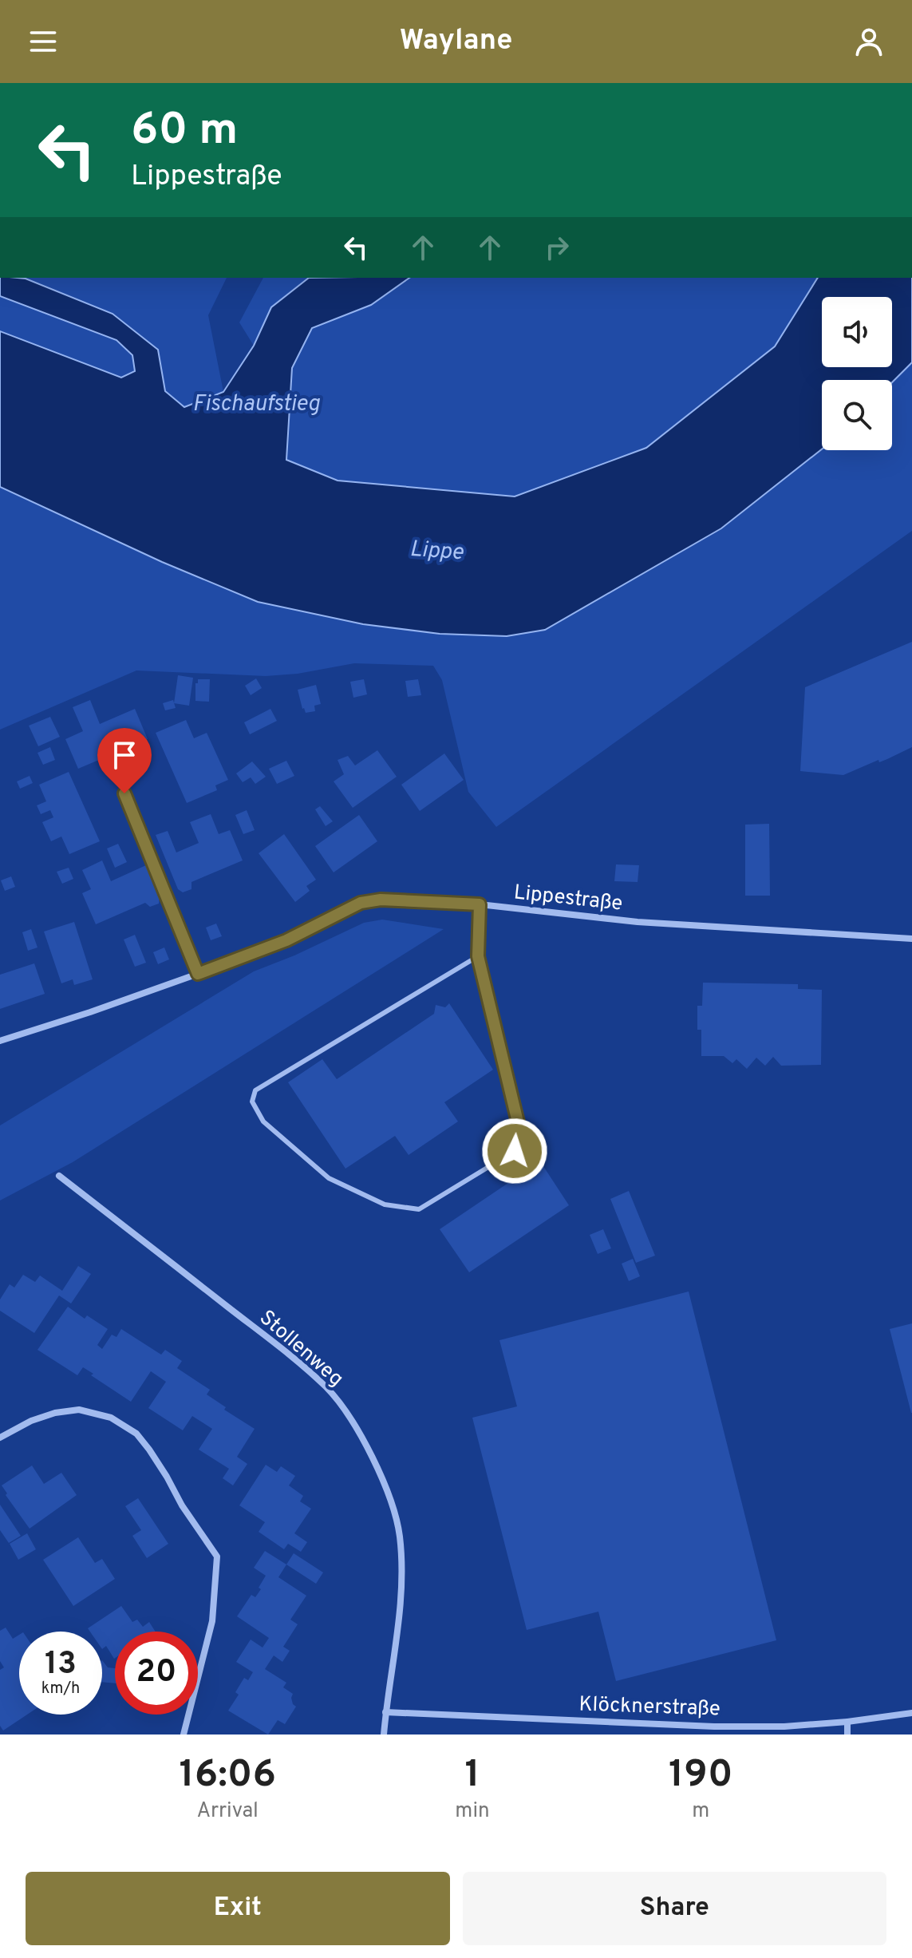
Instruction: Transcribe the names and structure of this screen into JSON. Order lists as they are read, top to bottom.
{
  "streets": {
    "street": ["Lippestraße", "Stollenweg", "Klöcknerstraße"]
  },
  "crossings": [
    ["Stollenweg", "Klöcknerstraße"]
  ],
  "water": ["Fischaufstieg", "Lippe"],
  "page": {
    "header": "Waylane",
    "turn": ["60 m", "Lippestraße"],
    "speed": "13 km/h",
    "limit": "20",
    "eta": [
      "16:06",
      "Arrival",
      "1",
      "min",
      "190",
      "m"
    ],
    "buttons": ["Exit", "Share"]
  }
}
